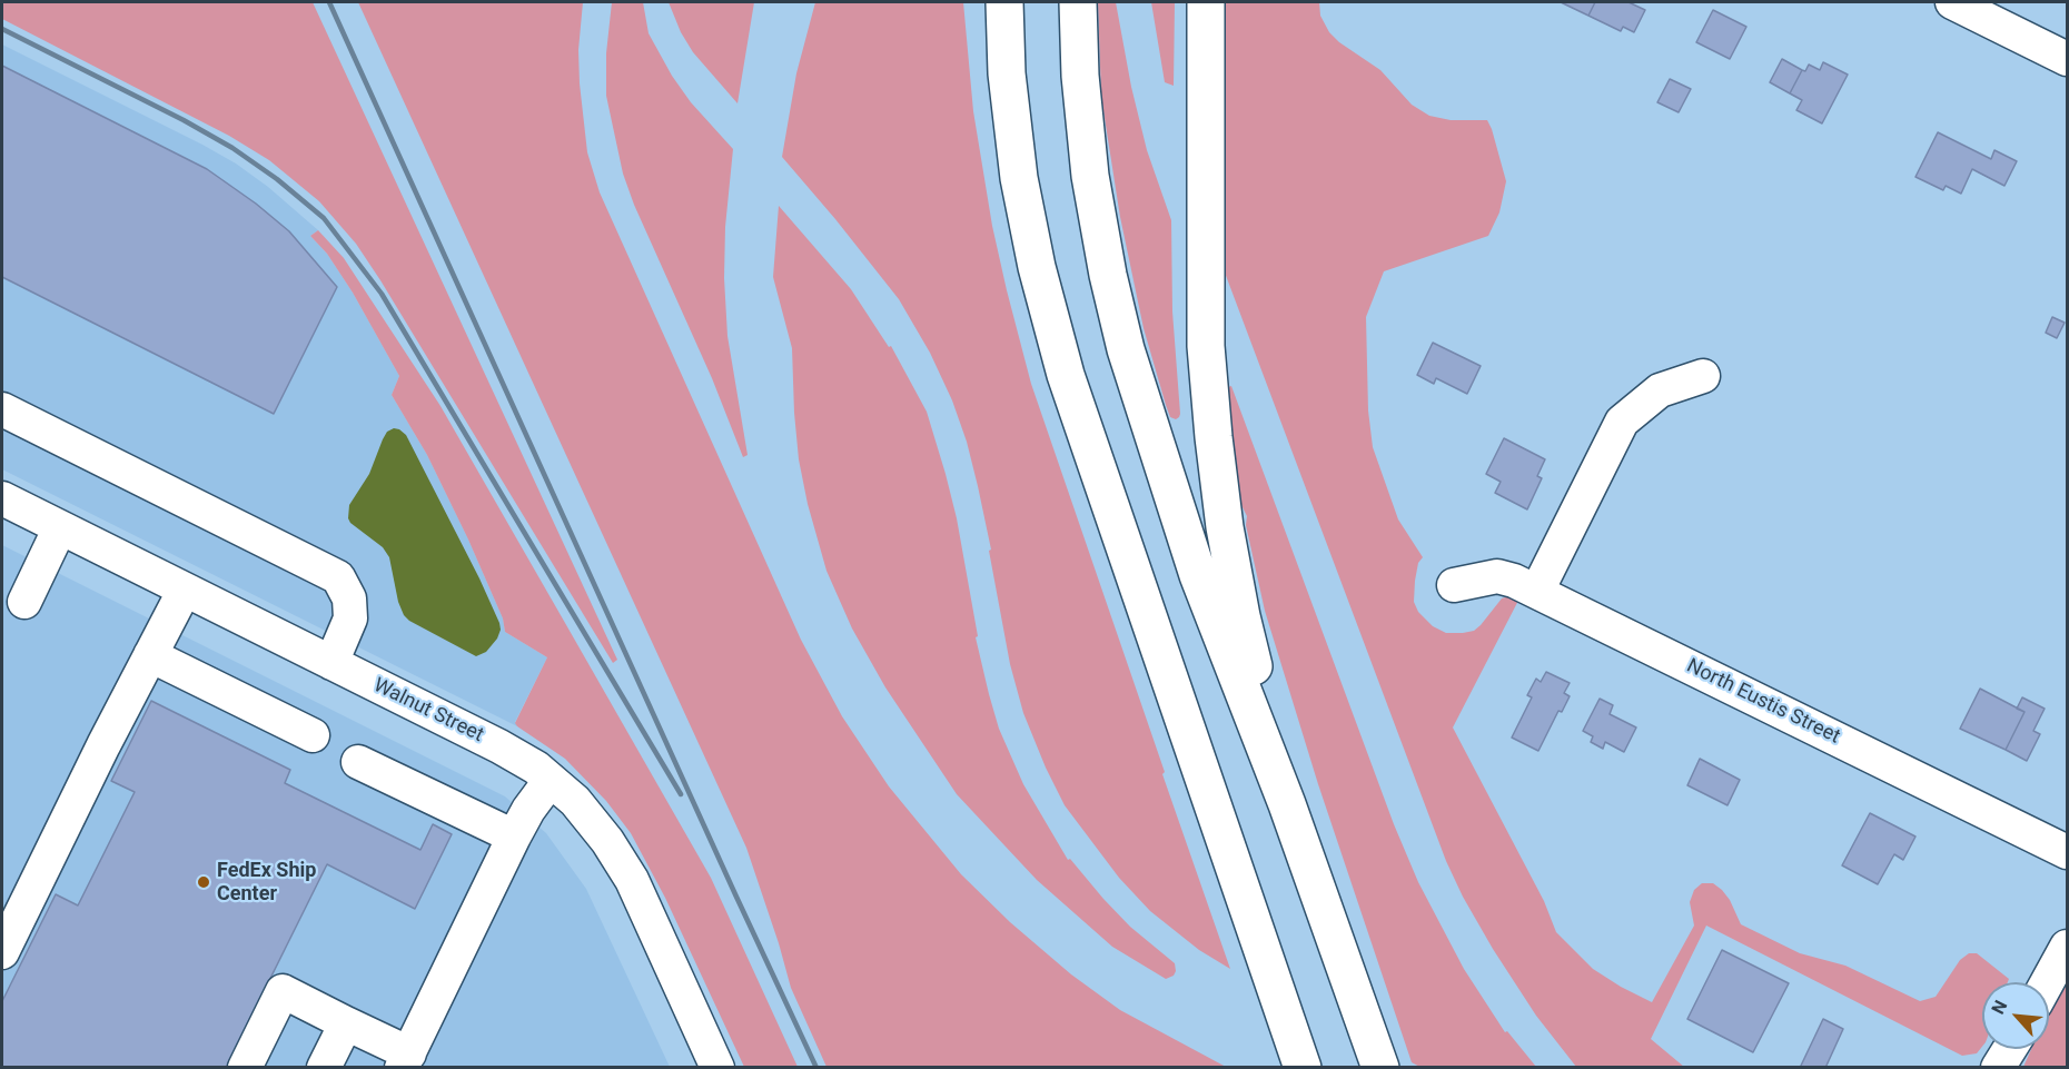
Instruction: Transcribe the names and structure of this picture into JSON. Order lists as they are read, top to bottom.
{
  "streets": {
    "street": ["North Eustis Street", "Walnut Street"]
  },
  "places": ["FedEx Ship Center"],
  "north": "top left"
}
